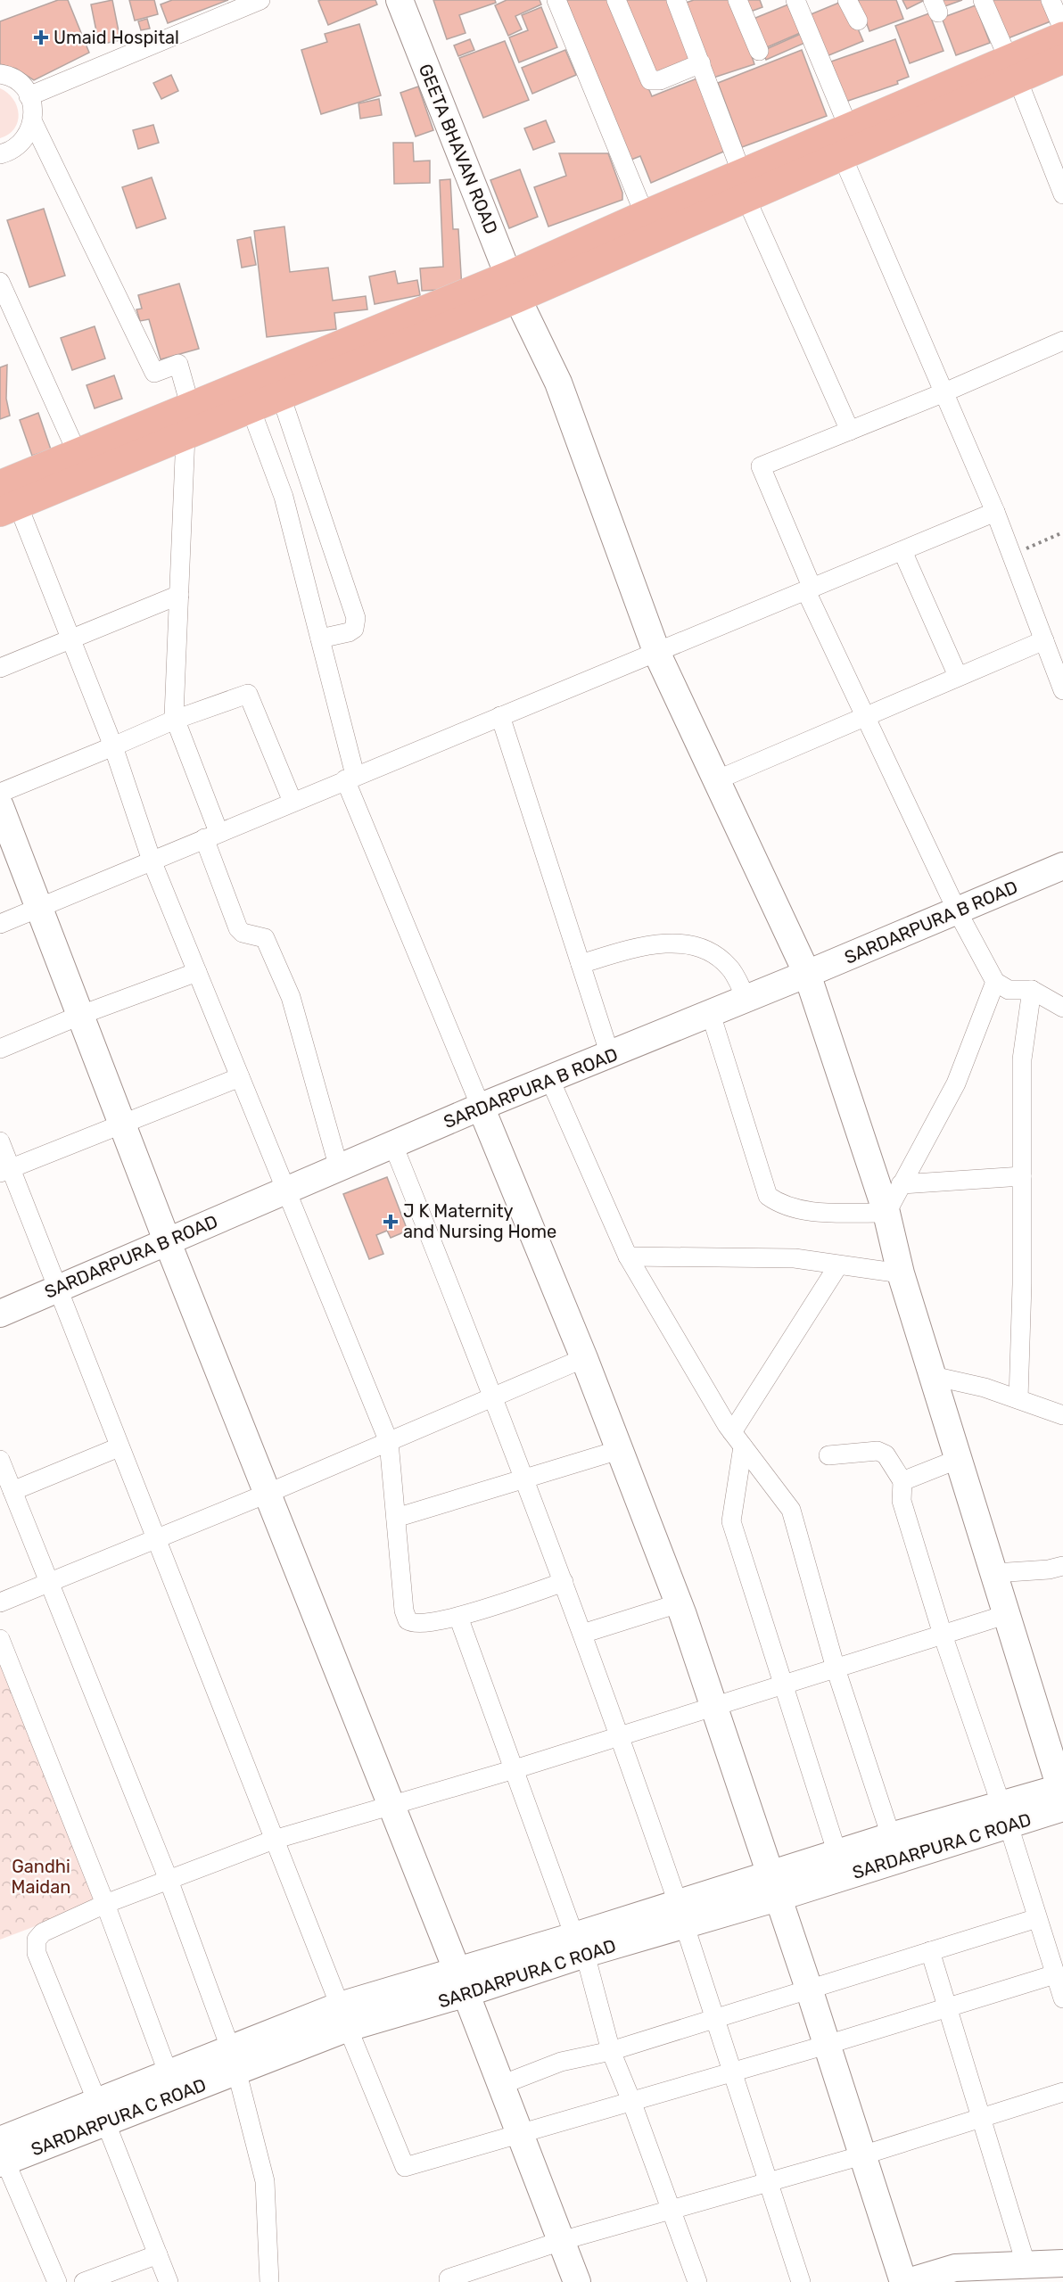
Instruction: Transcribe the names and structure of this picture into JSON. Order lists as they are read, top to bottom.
{
  "streets": {
    "street": ["GEETA BHAVAN ROAD", "SARDARPURA B ROAD", "SARDARPURA C ROAD"]
  },
  "crossings": [
    ["GEETA BHAVAN ROAD", "SARDARPURA B ROAD"],
    ["GEETA BHAVAN ROAD", "SARDARPURA C ROAD"]
  ],
  "parks": ["Gandhi Maidan"],
  "places": {
    "health": ["Umaid Hospital", "J K Maternity and Nursing Home"]
  }
}
